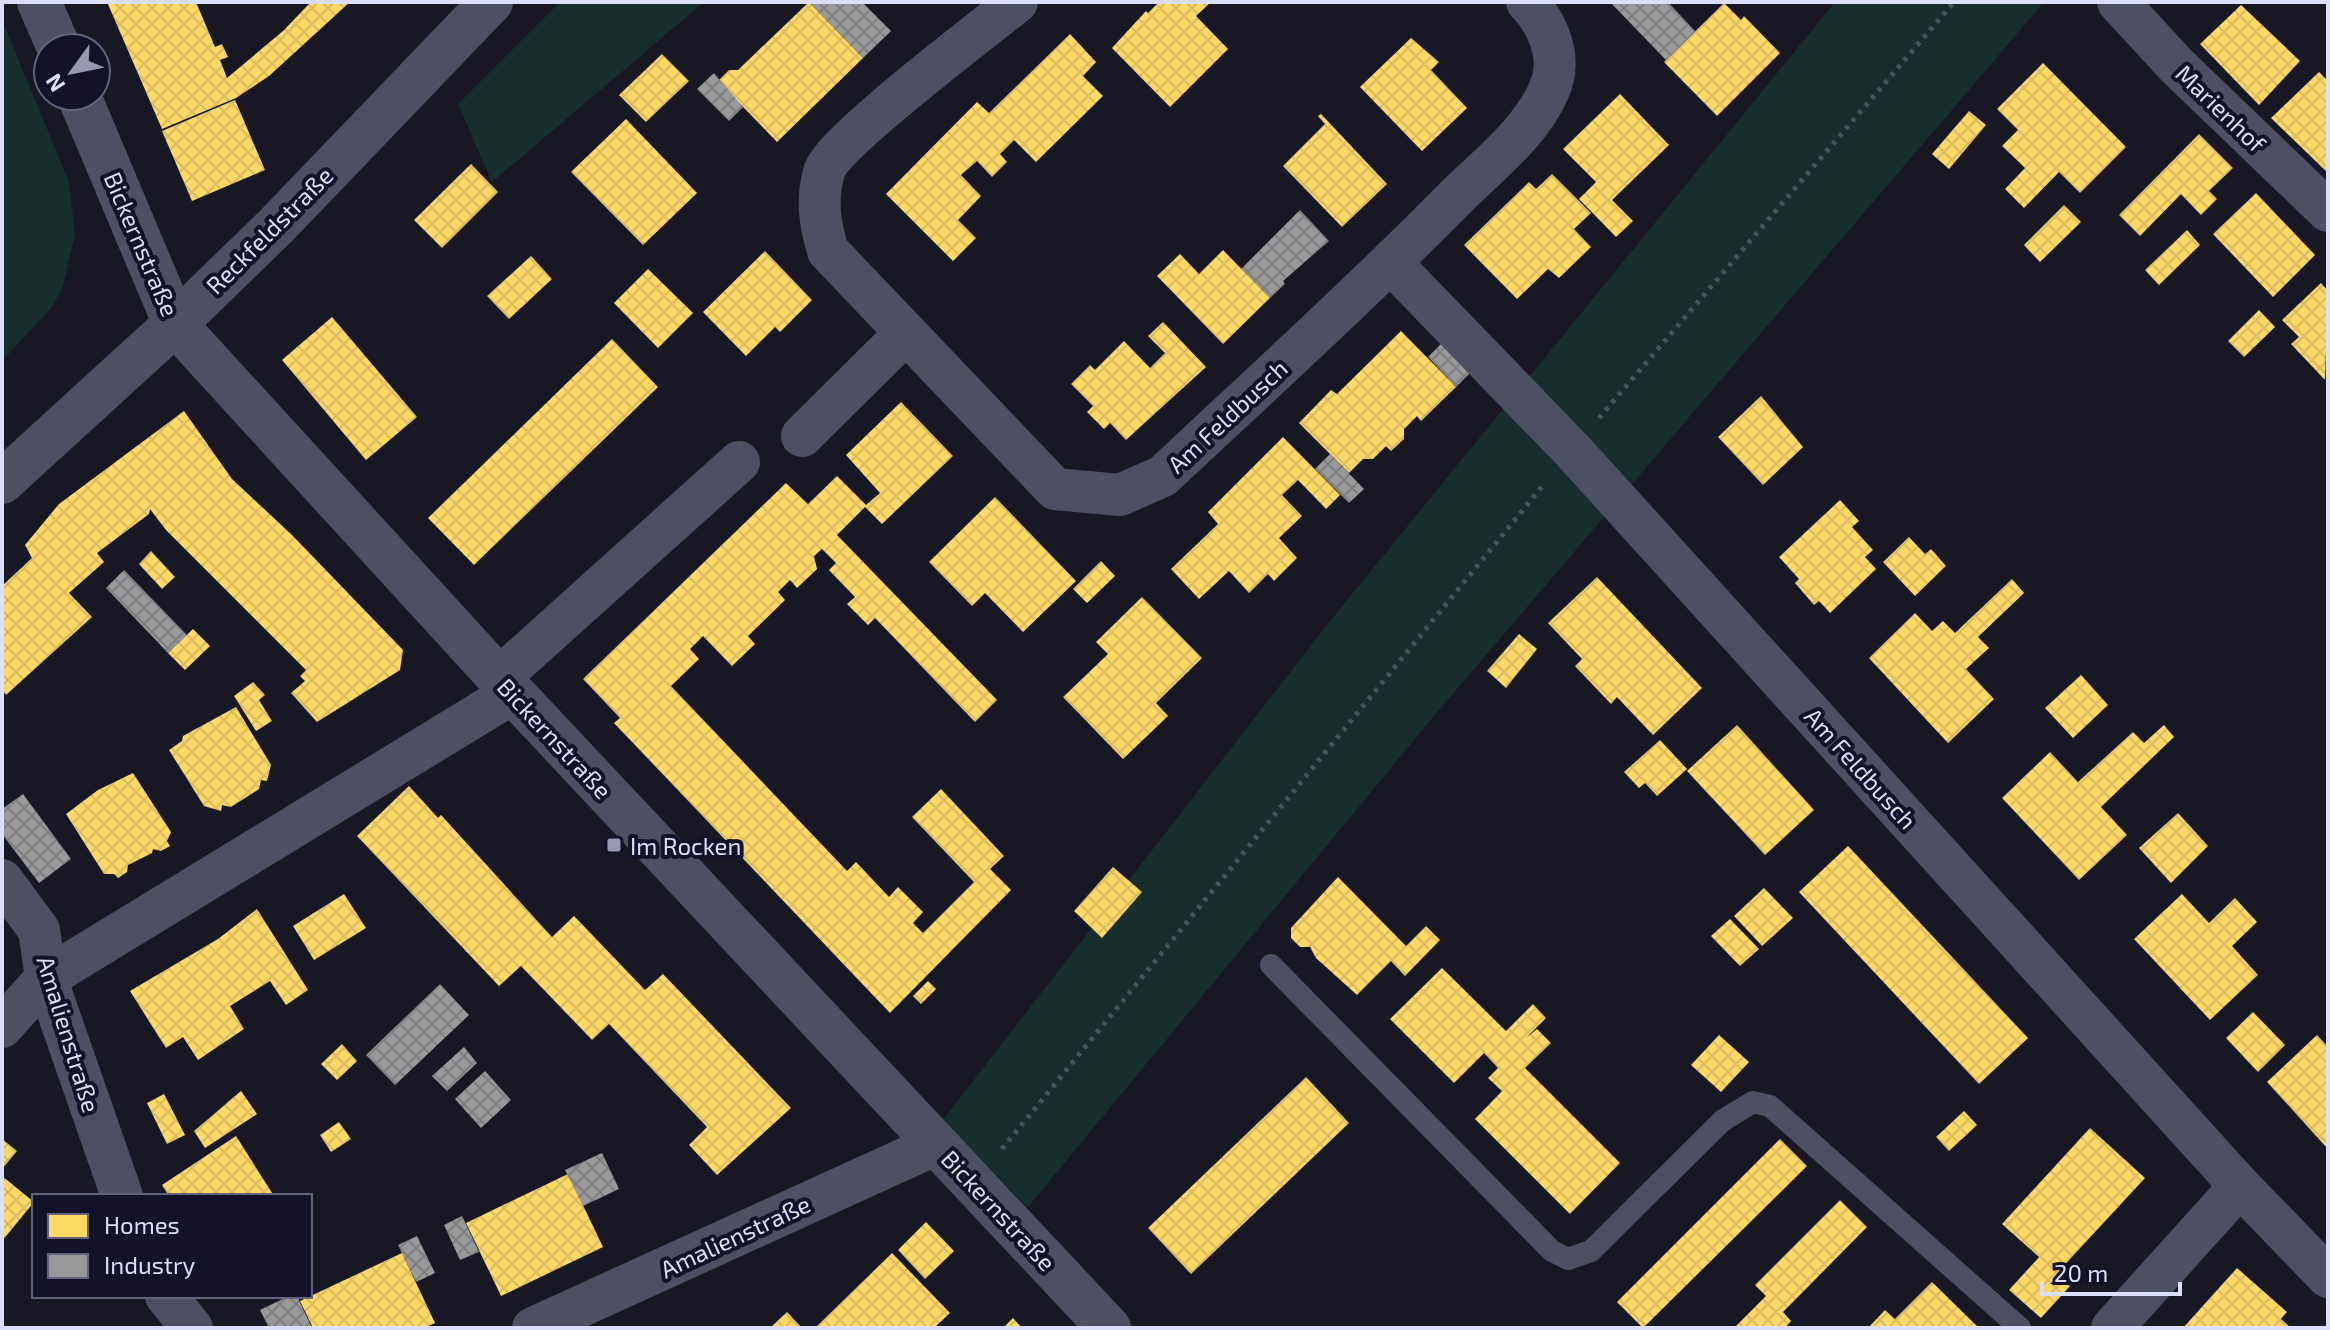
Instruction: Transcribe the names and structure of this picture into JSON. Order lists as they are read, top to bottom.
{
  "streets": {
    "street": [
      "Marienhof",
      "Reckfeldstraße",
      "Bickernstraße",
      "Am Feldbusch",
      "Amalienstraße"
    ]
  },
  "crossings": [
    ["Reckfeldstraße", "Bickernstraße"],
    ["Bickernstraße", "Amalienstraße"]
  ],
  "places": {
    "transit": ["Im Rocken"]
  },
  "legend": ["Homes", "Industry"],
  "scale_bar": "20 m",
  "north": "bottom left"
}
